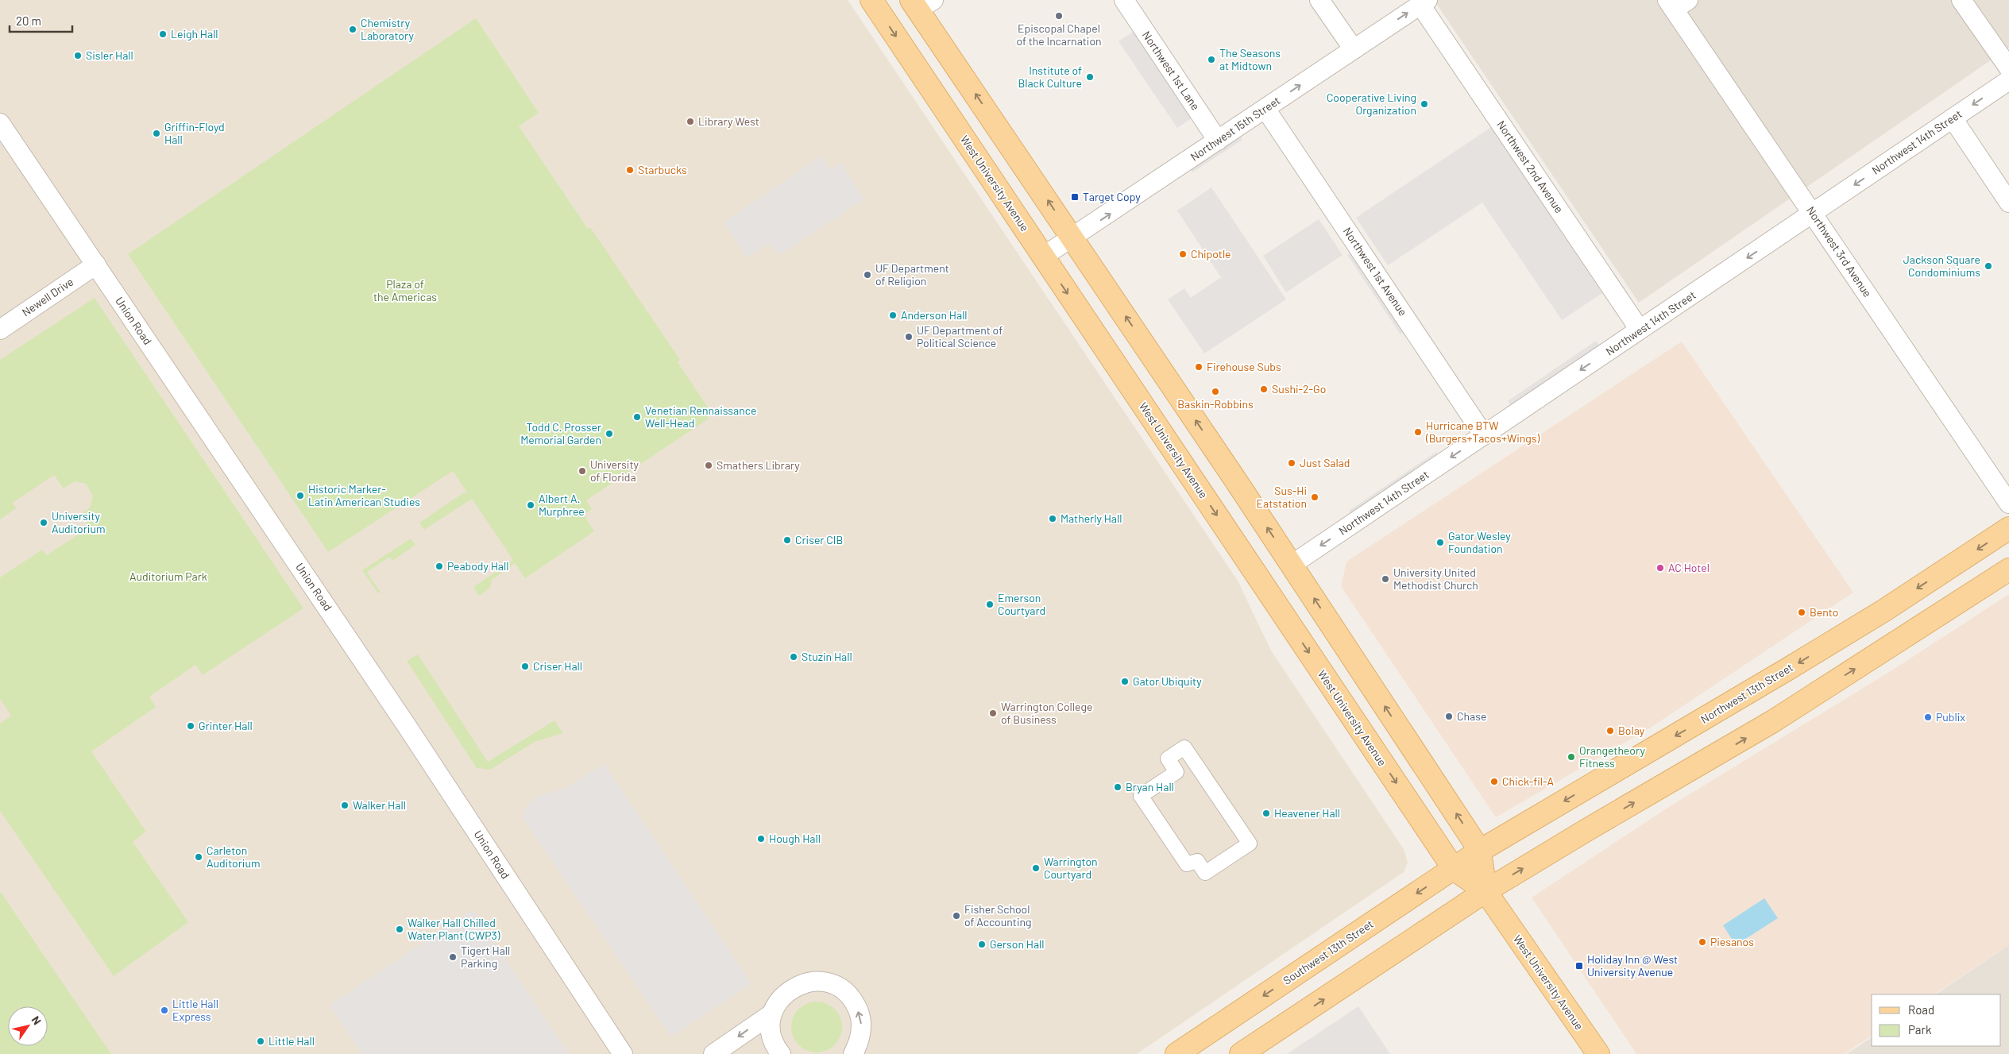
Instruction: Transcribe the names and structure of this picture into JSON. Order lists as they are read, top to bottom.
{
  "streets": {
    "main road": ["West University Avenue", "Northwest 13th Street", "Southwest 13th Street"],
    "street": [
      "Northwest 1st Lane",
      "Northwest 15th Street",
      "Northwest 14th Street",
      "Northwest 2nd Avenue",
      "Northwest 3rd Avenue",
      "Northwest 1st Avenue",
      "Newell Drive",
      "Union Road"
    ]
  },
  "crossings": [
    ["Northwest 1st Lane", "Northwest 15th Street"],
    ["Northwest 15th Street", "Northwest 2nd Avenue"],
    ["Northwest 15th Street", "West University Avenue"],
    ["Northwest 15th Street", "Northwest 1st Avenue"],
    ["Northwest 14th Street", "Northwest 2nd Avenue"],
    ["Northwest 14th Street", "West University Avenue"],
    ["Northwest 14th Street", "Northwest 3rd Avenue"],
    ["Northwest 14th Street", "Northwest 1st Avenue"],
    ["West University Avenue", "Northwest 13th Street"],
    ["West University Avenue", "Southwest 13th Street"],
    ["Newell Drive", "Union Road"],
    ["Northwest 13th Street", "Southwest 13th Street"]
  ],
  "one_way": ["Northwest 15th Street", "Northwest 14th Street"],
  "parks": ["Plaza of the Americas", "Auditorium Park"],
  "places": {
    "other": [
      "Episcopal Chapel of the Incarnation",
      "Chemistry Laboratory",
      "Leigh Hall",
      "Sisler Hall",
      "The Seasons at Midtown",
      "Institute of Black Culture",
      "Cooperative Living Organization",
      "Library West",
      "Griffin-Floyd Hall",
      "Starbucks",
      "Chipotle",
      "Jackson Square Condominiums",
      "UF Department of Religion",
      "Anderson Hall",
      "UF Department of Political Science",
      "Firehouse Subs",
      "Sushi-2-Go",
      "Baskin-Robbins",
      "Venetian Rennaissance Well-Head",
      "Hurricane BTW (Burgers+Tacos+Wings)",
      "Todd C. Prosser Memorial Garden",
      "Just Salad",
      "Smathers Library",
      "University of Florida",
      "Historic Marker- Latin American Studies",
      "Sus-Hi Eatstation",
      "Albert A. Murphree",
      "Matherly Hall",
      "University Auditorium",
      "Criser CIB",
      "Gator Wesley Foundation",
      "Peabody Hall",
      "AC Hotel",
      "University United Methodist Church",
      "Emerson Courtyard",
      "Bento",
      "Stuzin Hall",
      "Criser Hall",
      "Gator Ubiquity",
      "Warrington College of Business",
      "Chase",
      "Publix",
      "Grinter Hall",
      "Bolay",
      "Orangetheory Fitness",
      "Chick-fil-A",
      "Bryan Hall",
      "Walker Hall",
      "Heavener Hall",
      "Hough Hall",
      "Carleton Auditorium",
      "Warrington Courtyard",
      "Fisher School of Accounting",
      "Walker Hall Chilled Water Plant (CWP3)",
      "Piesanos",
      "Gerson Hall",
      "Tigert Hall Parking",
      "Little Hall Express",
      "Little Hall"
    ],
    "transit": ["Target Copy", "Holiday Inn @ West University Avenue"]
  },
  "legend": ["Road", "Park"],
  "scale_bar": "20 m",
  "north": "top right"
}
